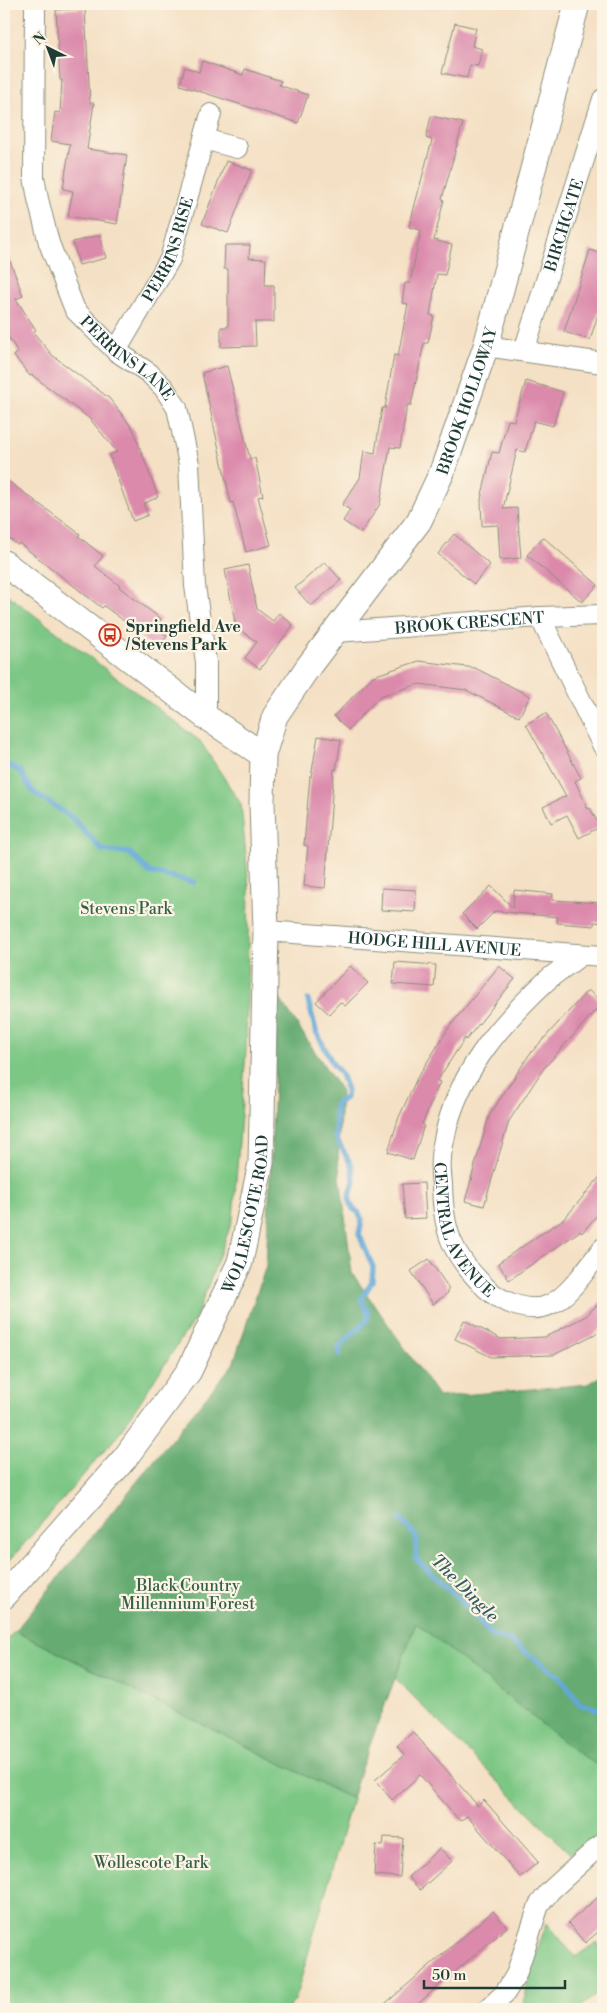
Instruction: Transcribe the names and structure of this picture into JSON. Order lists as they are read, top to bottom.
{
  "streets": {
    "street": [
      "BIRCHGATE",
      "PERRINS RISE",
      "PERRINS LANE",
      "BROOK HOLLOWAY",
      "BROOK CRESCENT",
      "HODGE HILL AVENUE",
      "WOLLESCOTE ROAD",
      "CENTRAL AVENUE"
    ]
  },
  "crossings": [
    ["PERRINS RISE", "PERRINS LANE"],
    ["BROOK HOLLOWAY", "BROOK CRESCENT"],
    ["BROOK HOLLOWAY", "WOLLESCOTE ROAD"],
    ["HODGE HILL AVENUE", "WOLLESCOTE ROAD"],
    ["HODGE HILL AVENUE", "CENTRAL AVENUE"]
  ],
  "water": ["The Dingle"],
  "parks": ["Stevens Park", "Black Country Millennium Forest", "Wollescote Park"],
  "places": {
    "bus stop": ["Springfield Ave / Stevens Park"]
  },
  "scale_bar": "50 m",
  "north": "top left"
}
